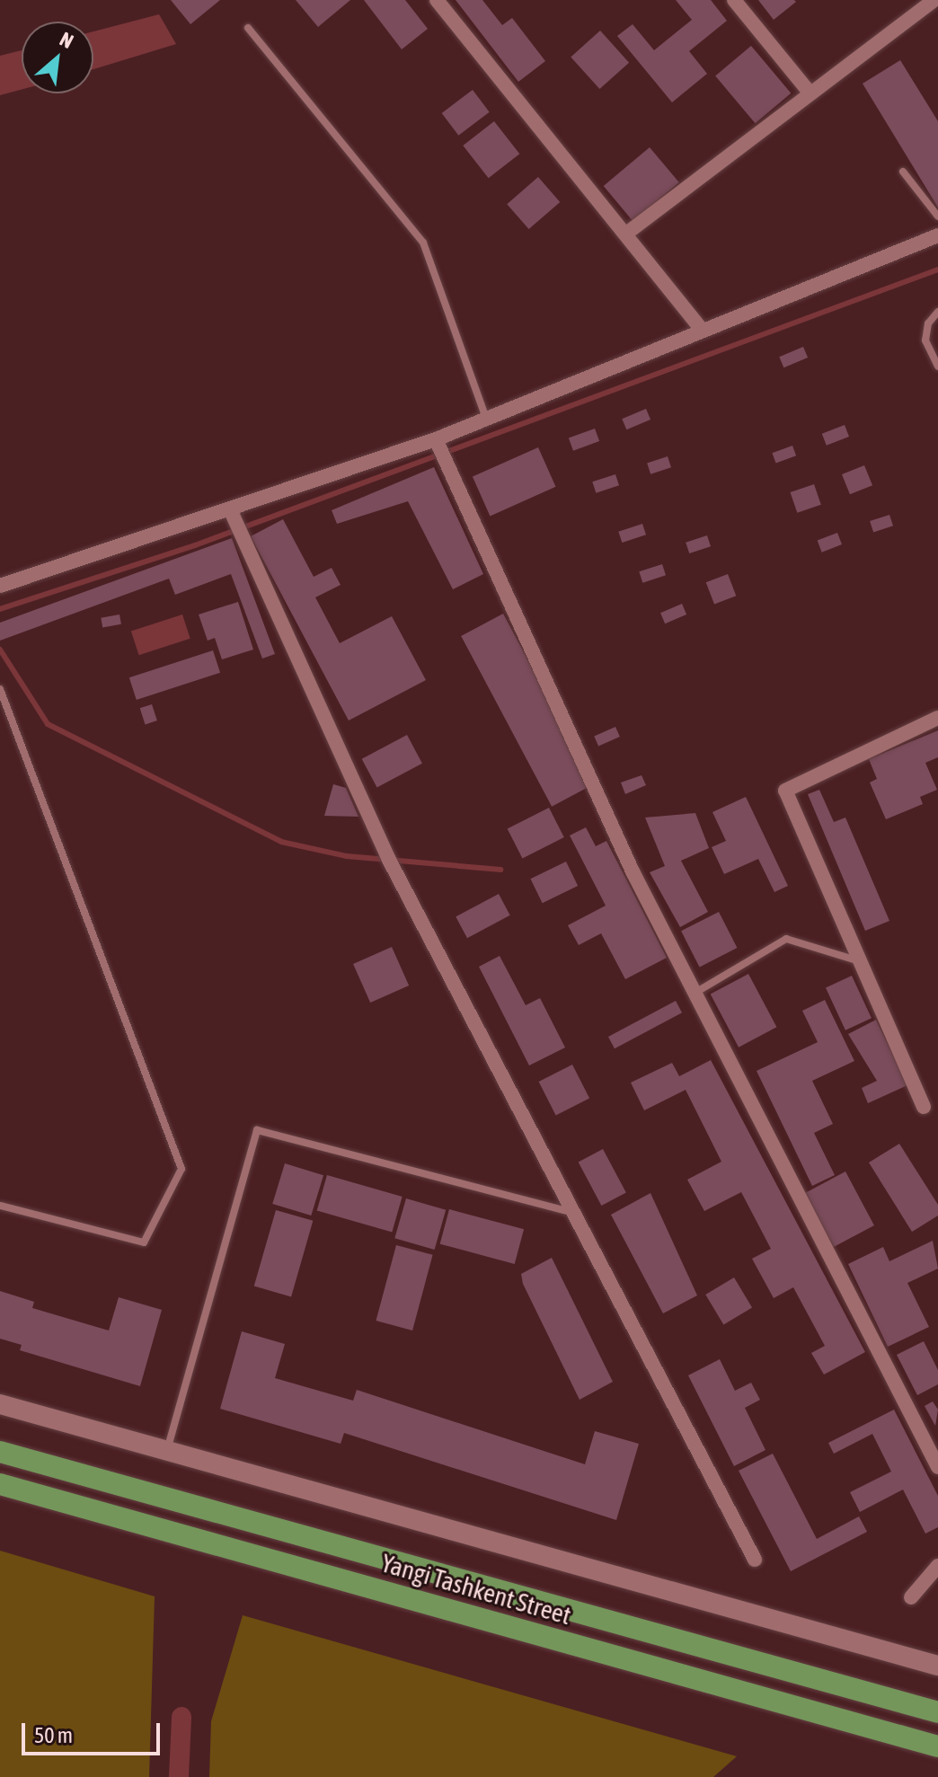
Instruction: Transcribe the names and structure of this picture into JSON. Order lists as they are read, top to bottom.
{
  "streets": {
    "highway": ["Yangi Tashkent Street"]
  },
  "scale_bar": "50 m",
  "north": "top right"
}
